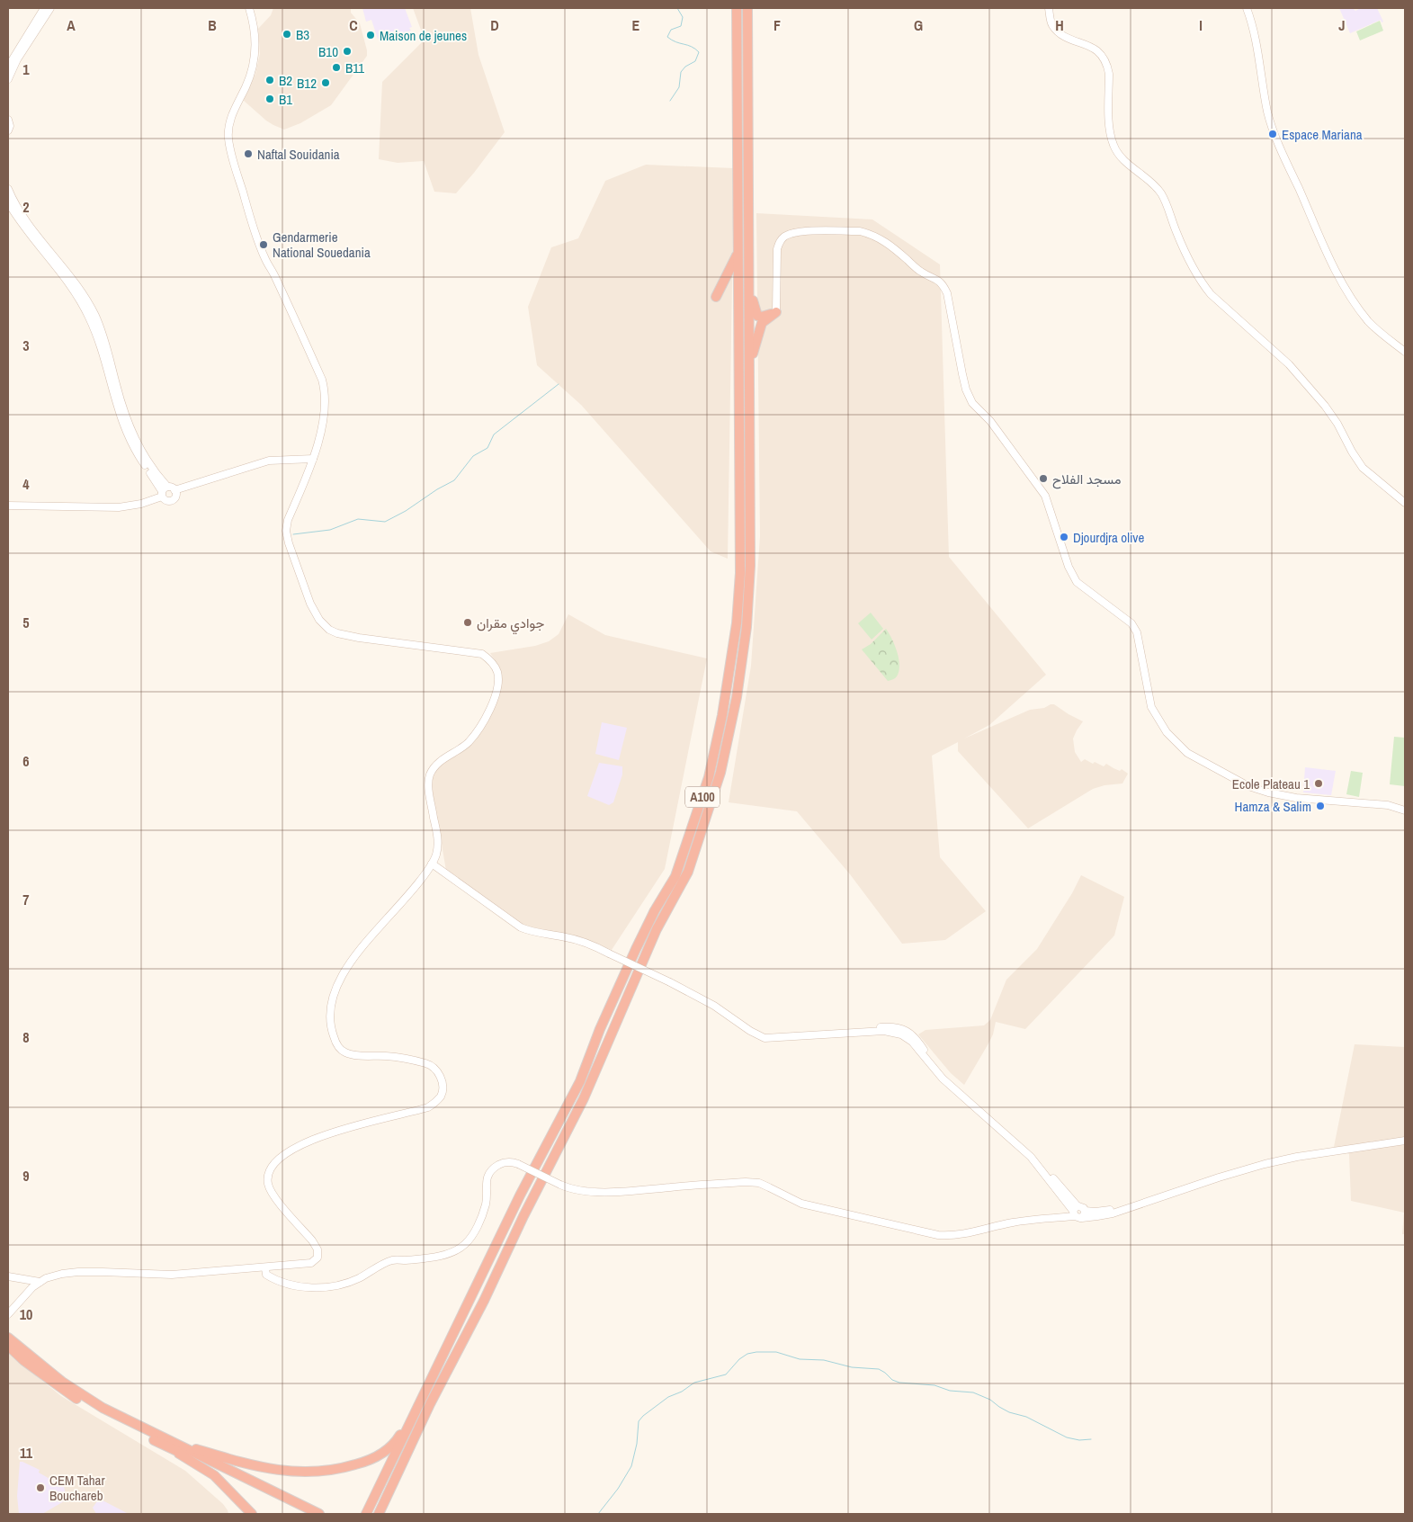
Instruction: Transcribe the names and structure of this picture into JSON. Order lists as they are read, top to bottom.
{
  "streets": {
    "highway": ["A100"]
  },
  "places": [
    "B3",
    "Maison de jeunes",
    "B10",
    "B11",
    "B2",
    "B12",
    "B1",
    "Espace Mariana",
    "Naftal Souidania",
    "Gendarmerie National Souedania",
    "مسجد الفلاح",
    "Djourdjra olive",
    "جوادي مقران",
    "Ecole Plateau 1",
    "Hamza & Salim",
    "CEM Tahar Bouchareb"
  ],
  "grid": {
    "columns": [
      "A",
      "B",
      "C",
      "D",
      "E",
      "F",
      "G",
      "H",
      "I",
      "J"
    ],
    "rows": [
      "1",
      "2",
      "3",
      "4",
      "5",
      "6",
      "7",
      "8",
      "9",
      "10",
      "11"
    ]
  }
}
